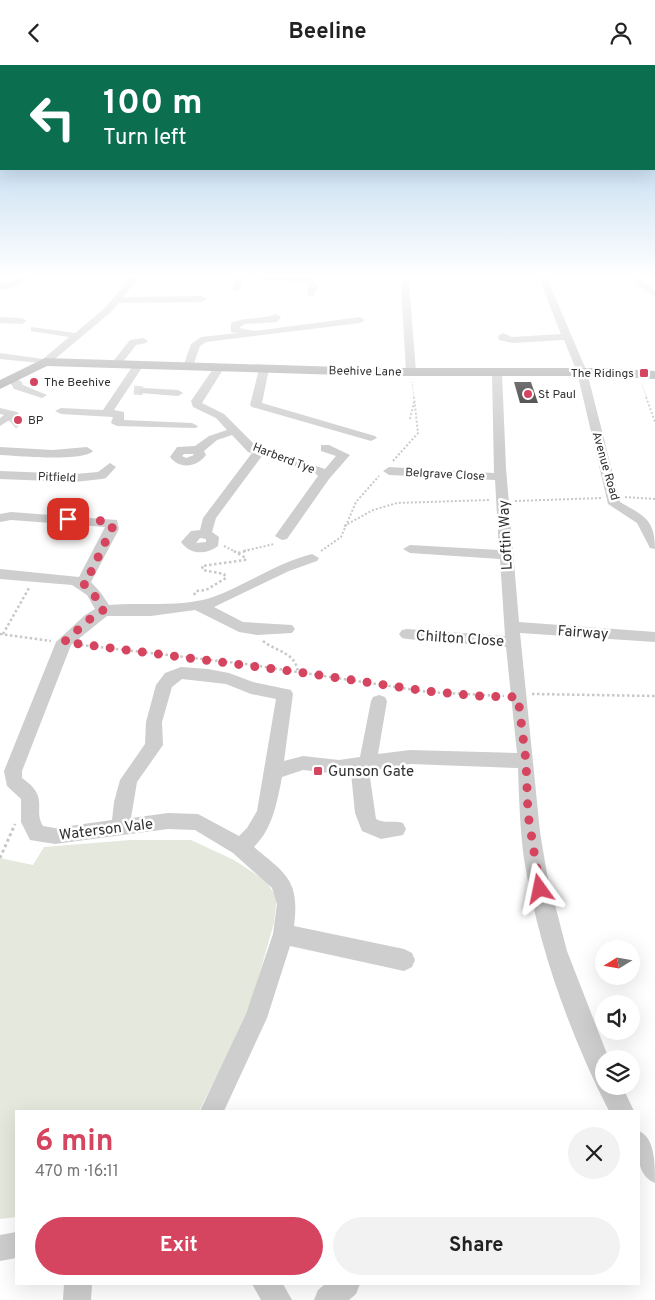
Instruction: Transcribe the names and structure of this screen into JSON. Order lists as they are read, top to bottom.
{
  "streets": {
    "main road": ["Beehive Lane"],
    "street": [
      "Harberd Tye",
      "Avenue Road",
      "Belgrave Close",
      "Pitfield",
      "Loftin Way",
      "Fairway",
      "Chilton Close",
      "Waterson Vale"
    ]
  },
  "crossings": [
    ["Beehive Lane", "Harberd Tye"],
    ["Beehive Lane", "Avenue Road"],
    ["Beehive Lane", "Loftin Way"],
    ["Belgrave Close", "Loftin Way"],
    ["Loftin Way", "Fairway"],
    ["Loftin Way", "Chilton Close"],
    ["Fairway", "Chilton Close"]
  ],
  "places": {
    "transit": ["The Ridings", "Gunson Gate"],
    "other": ["The Beehive", "St Paul", "BP"]
  },
  "north": "left",
  "page": {
    "header": "Beeline",
    "turn": ["100 m", "Turn left"],
    "heading": ["6 min", "470 m · 16:11"],
    "buttons": ["Exit", "Share"]
  }
}
